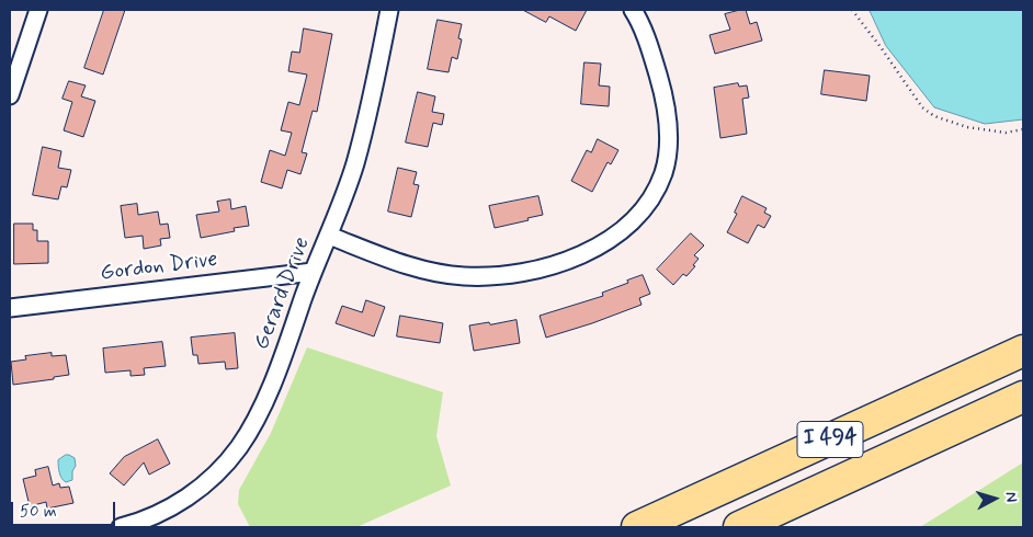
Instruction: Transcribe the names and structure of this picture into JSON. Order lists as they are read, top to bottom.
{
  "streets": {
    "highway": ["I 494"],
    "street": ["Gordon Drive", "Gerard Drive"]
  },
  "crossings": [
    ["Gordon Drive", "Gerard Drive"]
  ],
  "scale_bar": "50 m",
  "north": "right"
}
